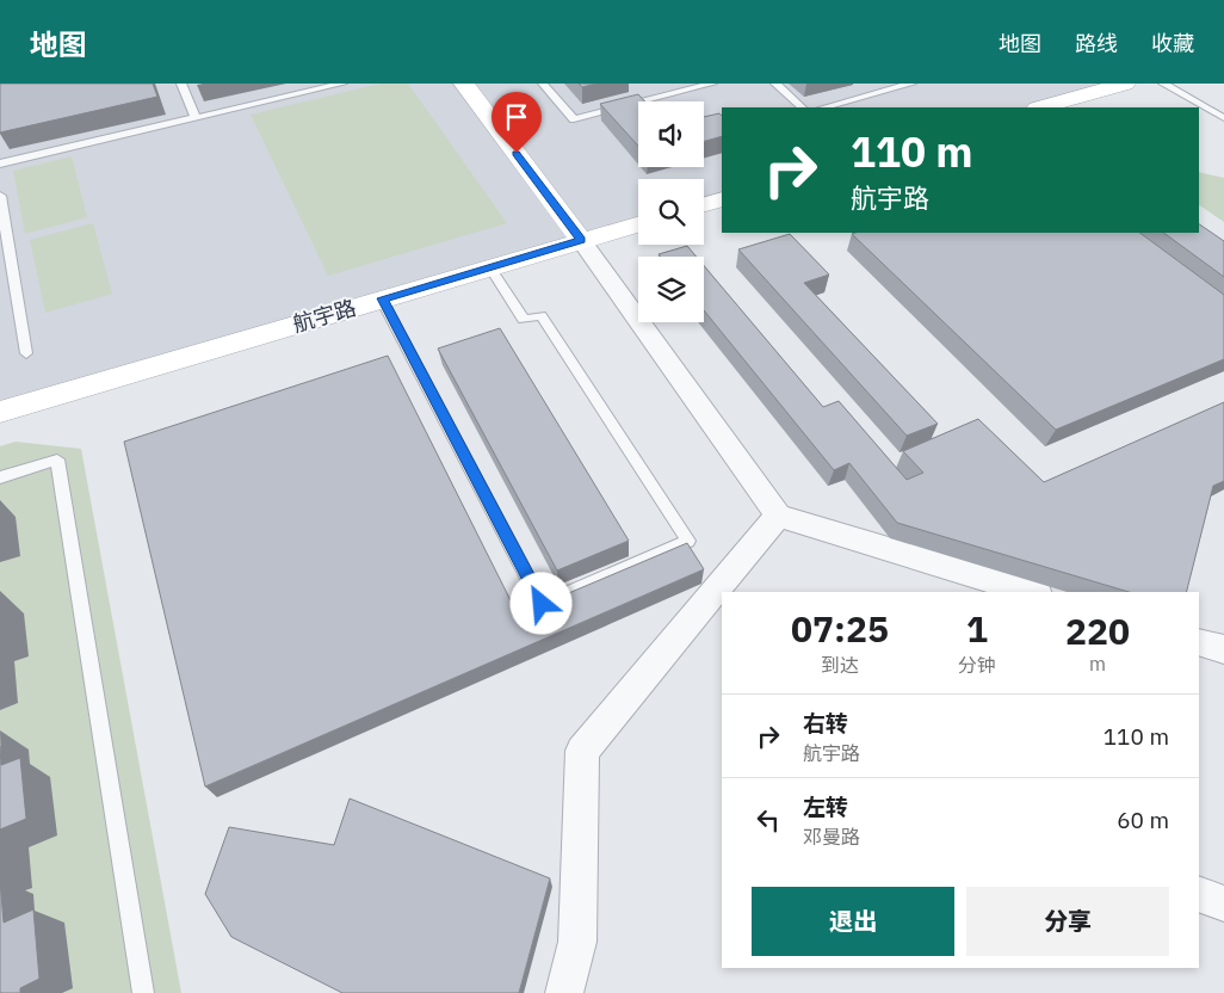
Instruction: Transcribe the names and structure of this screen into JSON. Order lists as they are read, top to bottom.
{
  "streets": {
    "street": ["航宇路"]
  },
  "page": {
    "header": "地图",
    "nav": ["地图", "路线", "收藏"],
    "turn": ["110 m", "航宇路"],
    "eta": [
      "07:25",
      "到达",
      "1",
      "分钟",
      "220",
      "m"
    ],
    "list": [
      {
        "name": "右转",
        "note": "航宇路",
        "value": "110 m"
      },
      {
        "name": "左转",
        "note": "邓曼路",
        "value": "60 m"
      }
    ],
    "buttons": ["退出", "分享"]
  }
}
